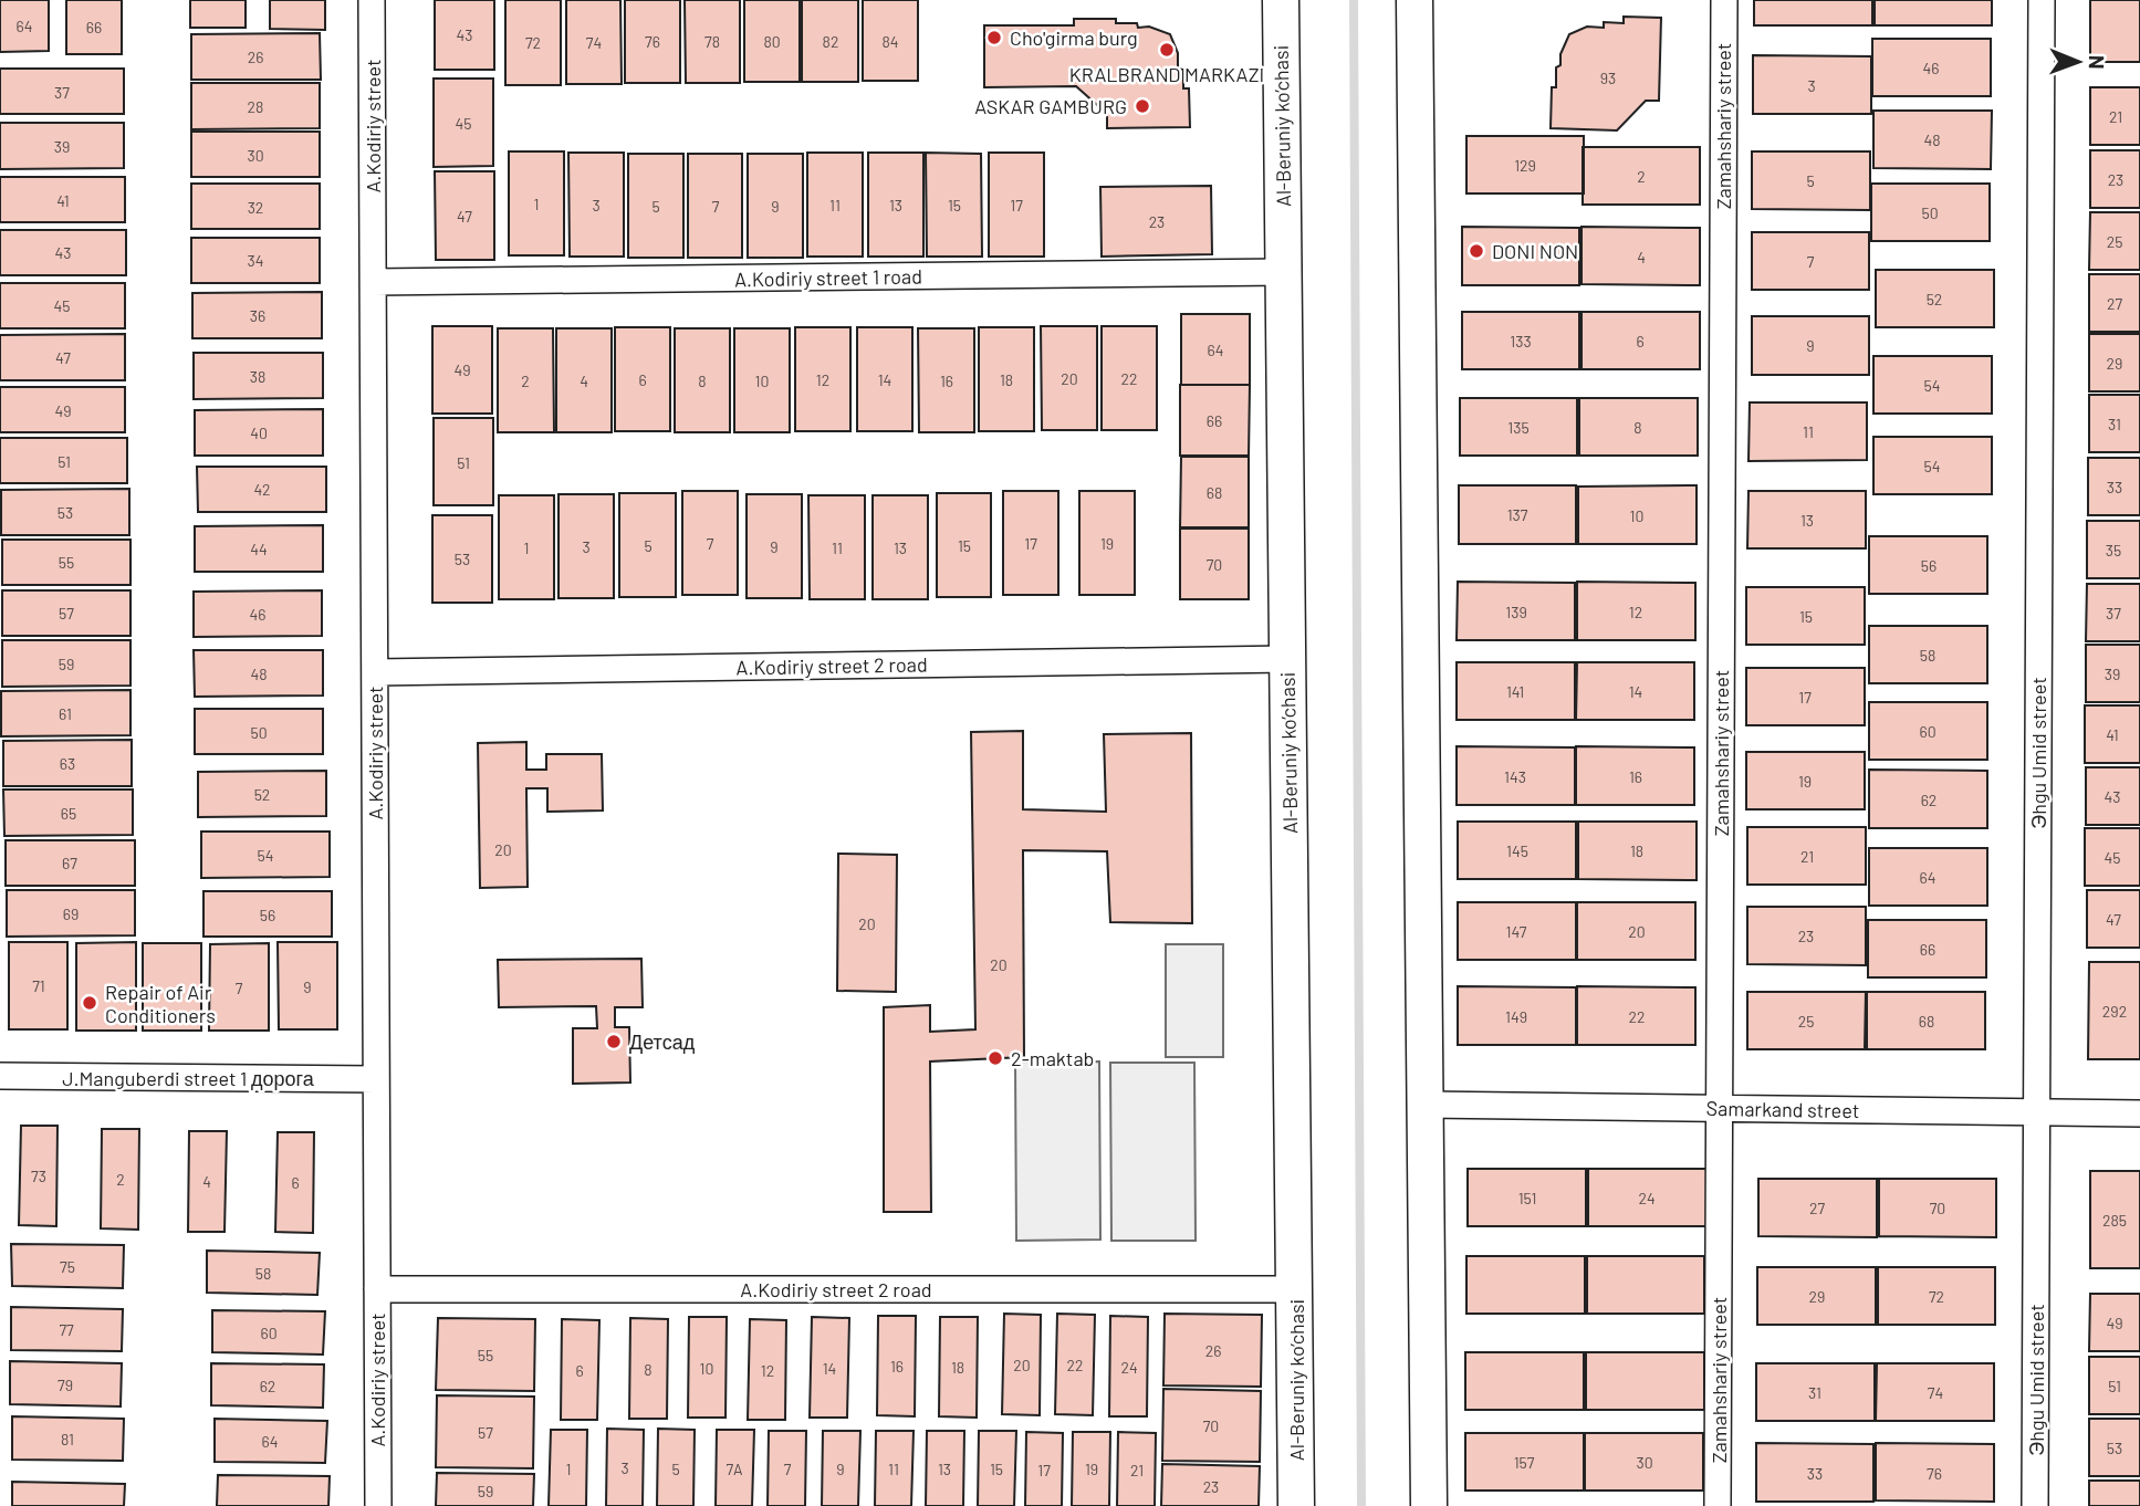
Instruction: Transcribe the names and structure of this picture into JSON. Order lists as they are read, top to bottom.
{
  "streets": {
    "main road": ["Al-Beruniy ko’chasi"],
    "street": [
      "A.Kodiriy street",
      "Zamahshariy street",
      "A.Kodiriy street 1 road",
      "A.Kodiriy street 2 road",
      "Эhgu Umid street",
      "J.Manguberdi street 1 дорога",
      "Samarkand street"
    ]
  },
  "crossings": [
    ["A.Kodiriy street", "A.Kodiriy street 1 road"],
    ["A.Kodiriy street", "A.Kodiriy street 2 road"],
    ["A.Kodiriy street", "J.Manguberdi street 1 дорога"],
    ["Al-Beruniy ko’chasi", "A.Kodiriy street 1 road"],
    ["Al-Beruniy ko’chasi", "A.Kodiriy street 2 road"],
    ["Zamahshariy street", "Samarkand street"],
    ["Эhgu Umid street", "Samarkand street"]
  ],
  "places": [
    "Cho'girma burg",
    "KRALBRAND MARKAZI",
    "ASKAR GAMBURG",
    "DONI NON",
    "Repair of Air Conditioners",
    "Детсад",
    "2-maktab"
  ],
  "house_numbers": [
    "64",
    "66",
    "43",
    "76",
    "78",
    "80",
    "82",
    "84",
    "72",
    "74",
    "26",
    "46",
    "93",
    "3",
    "37",
    "28",
    "21",
    "45",
    "48",
    "39",
    "30",
    "129",
    "2",
    "23",
    "5",
    "41",
    "1",
    "3",
    "11",
    "13",
    "15",
    "17",
    "5",
    "7",
    "9",
    "32",
    "50",
    "47",
    "23",
    "25",
    "43",
    "4",
    "34",
    "7",
    "52",
    "27",
    "45",
    "36",
    "133",
    "6",
    "9",
    "64",
    "47",
    "29",
    "49",
    "38",
    "20",
    "22",
    "6",
    "12",
    "14",
    "18",
    "2",
    "4",
    "8",
    "10",
    "16",
    "54",
    "49",
    "66",
    "31",
    "135",
    "8",
    "11",
    "40",
    "51",
    "51",
    "54",
    "33",
    "42",
    "68",
    "53",
    "137",
    "10",
    "13",
    "7",
    "17",
    "19",
    "5",
    "15",
    "3",
    "9",
    "1",
    "11",
    "13",
    "44",
    "35",
    "53",
    "55",
    "70",
    "56",
    "139",
    "12",
    "57",
    "37",
    "46",
    "15",
    "58",
    "59",
    "48",
    "39",
    "141",
    "14",
    "17",
    "61",
    "60",
    "50",
    "41",
    "63",
    "143",
    "16",
    "19",
    "52",
    "43",
    "62",
    "65",
    "20",
    "145",
    "18",
    "54",
    "21",
    "45",
    "67",
    "64",
    "69",
    "56",
    "47",
    "20",
    "147",
    "20",
    "23",
    "66",
    "20",
    "71",
    "9",
    "7",
    "292",
    "149",
    "22",
    "25",
    "68",
    "73",
    "2",
    "4",
    "6",
    "151",
    "24",
    "27",
    "70",
    "285",
    "75",
    "58",
    "29",
    "72",
    "49",
    "77",
    "60",
    "26",
    "55",
    "20",
    "22",
    "16",
    "18",
    "24",
    "10",
    "14",
    "8",
    "6",
    "12",
    "79",
    "62",
    "51",
    "31",
    "74",
    "70",
    "57",
    "81",
    "64",
    "53",
    "157",
    "30",
    "3",
    "1",
    "5",
    "7A",
    "7",
    "9",
    "11",
    "13",
    "15",
    "19",
    "17",
    "21",
    "33",
    "76",
    "23",
    "59"
  ],
  "north": "right"
}
